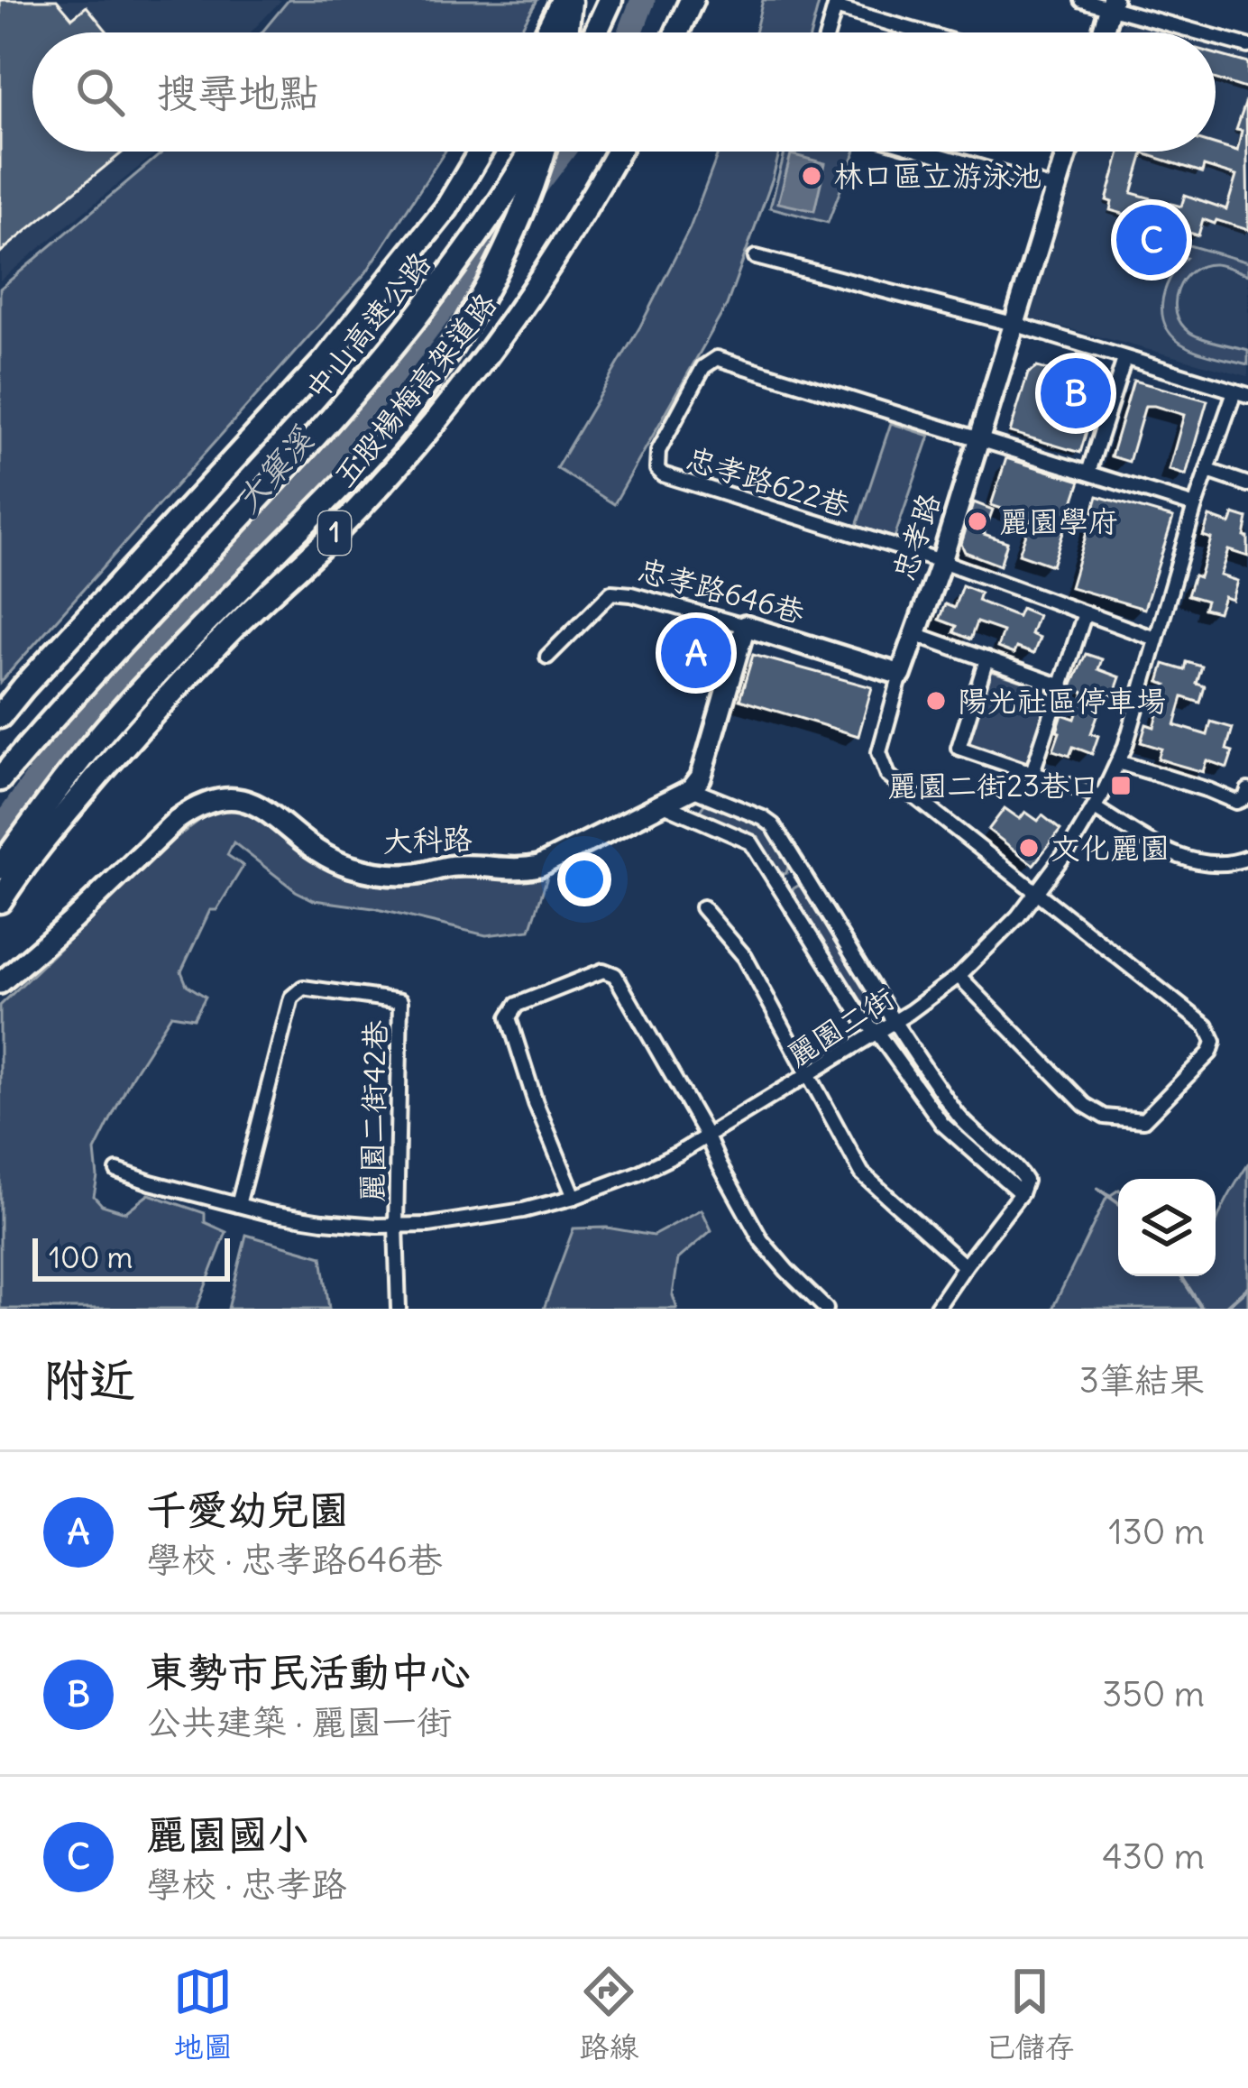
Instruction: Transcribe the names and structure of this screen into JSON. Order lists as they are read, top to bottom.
{
  "streets": {
    "highway": ["中山高速公路", "五股楊梅高架道路", "1"],
    "street": [
      "忠孝路622巷",
      "忠孝路",
      "忠孝路646巷",
      "大科路",
      "麗園二街",
      "麗園二街42巷"
    ]
  },
  "crossings": [
    ["忠孝路622巷", "忠孝路"],
    ["忠孝路", "忠孝路646巷"],
    ["忠孝路", "麗園二街"],
    ["麗園二街", "麗園二街42巷"]
  ],
  "water": ["大窠溪"],
  "places": {
    "other": [
      "林口區立游泳池",
      "麗園學府",
      "陽光社區停車場",
      "文化麗園"
    ],
    "transit": ["麗園二街23巷口"]
  },
  "scale_bar": "100 m",
  "page": {
    "search": "搜尋地點",
    "pins": ["C", "B", "A"],
    "scale": "100 m",
    "heading": ["附近", "3筆結果"],
    "list": [
      {
        "mark": "A",
        "name": "千愛幼兒園",
        "note": "學校 · 忠孝路646巷",
        "value": "130 m"
      },
      {
        "mark": "B",
        "name": "東勢市民活動中心",
        "note": "公共建築 · 麗園一街",
        "value": "350 m"
      },
      {
        "mark": "C",
        "name": "麗園國小",
        "note": "學校 · 忠孝路",
        "value": "430 m"
      }
    ],
    "nav": ["地圖", "路線", "已儲存"]
  }
}
